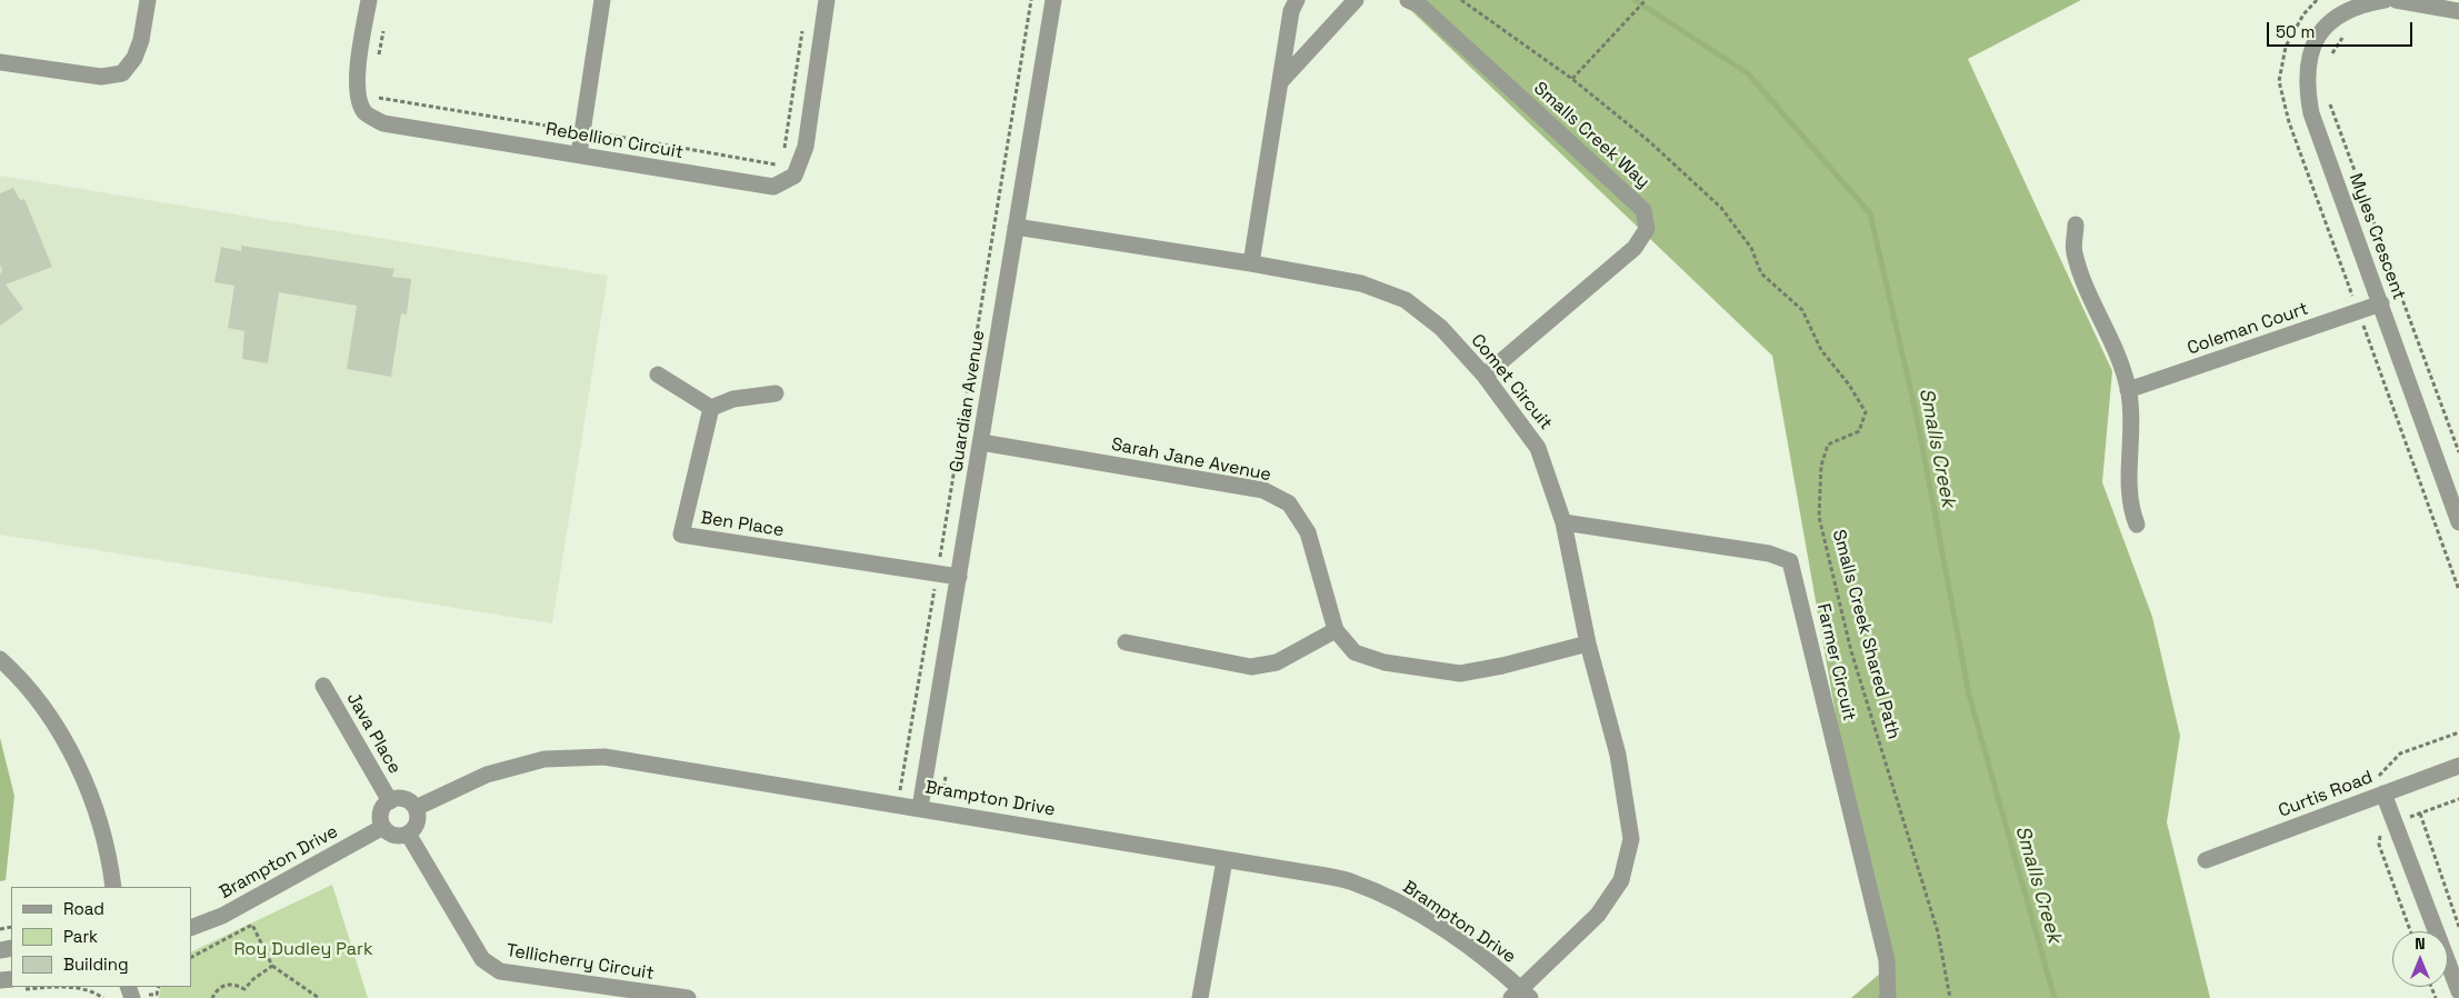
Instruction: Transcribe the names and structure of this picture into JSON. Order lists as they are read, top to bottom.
{
  "streets": {
    "street": [
      "Smalls Creek Way",
      "Rebellion Circuit",
      "Myles Crescent",
      "Coleman Court",
      "Comet Circuit",
      "Guardian Avenue",
      "Sarah Jane Avenue",
      "Ben Place",
      "Farmer Circuit",
      "Java Place",
      "Curtis Road",
      "Brampton Drive",
      "Tellicherry Circuit"
    ],
    "path": ["Smalls Creek Shared Path"]
  },
  "crossings": [
    ["Smalls Creek Way", "Comet Circuit"],
    ["Myles Crescent", "Coleman Court"],
    ["Comet Circuit", "Guardian Avenue"],
    ["Comet Circuit", "Sarah Jane Avenue"],
    ["Comet Circuit", "Farmer Circuit"],
    ["Comet Circuit", "Brampton Drive"],
    ["Guardian Avenue", "Sarah Jane Avenue"],
    ["Guardian Avenue", "Ben Place"],
    ["Guardian Avenue", "Brampton Drive"],
    ["Java Place", "Brampton Drive"],
    ["Java Place", "Tellicherry Circuit"],
    ["Brampton Drive", "Tellicherry Circuit"]
  ],
  "water": ["Smalls Creek"],
  "parks": ["Roy Dudley Park"],
  "legend": ["Road", "Park", "Building"],
  "scale_bar": "50 m",
  "north": "top"
}
